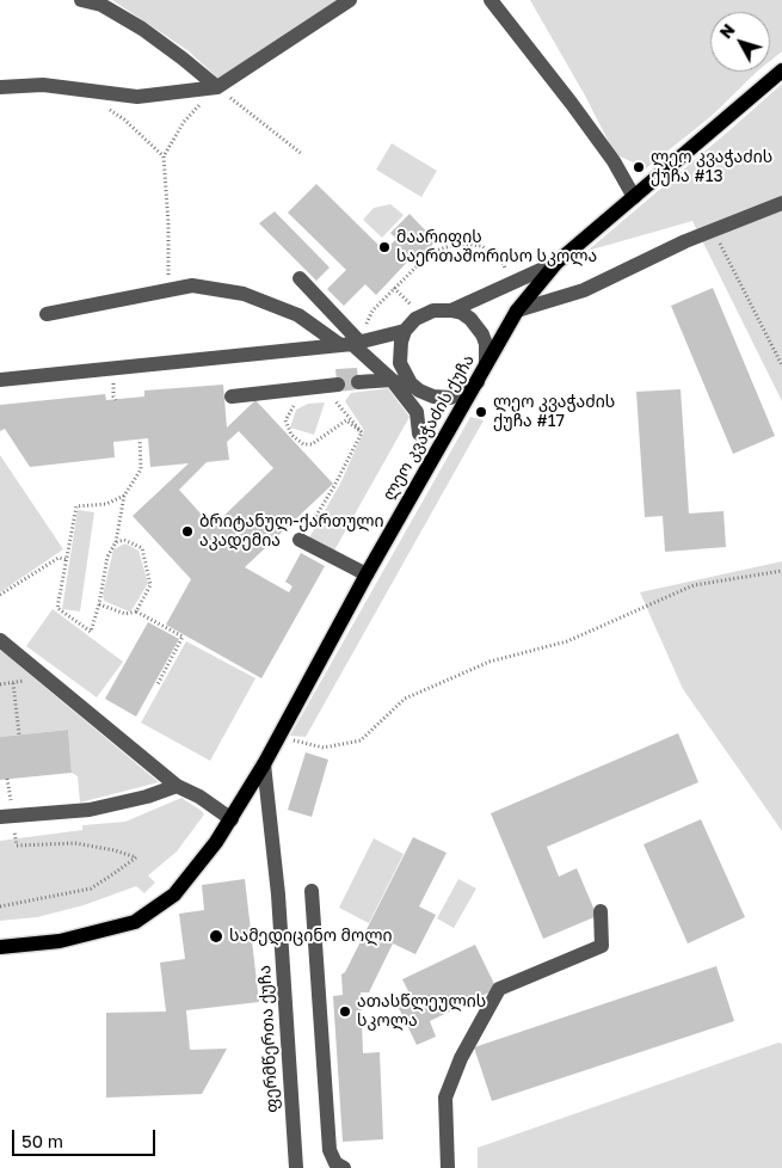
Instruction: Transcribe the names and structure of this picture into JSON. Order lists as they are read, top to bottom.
{
  "streets": {
    "main road": ["ლეო კვაჭაძის ქუჩა"],
    "street": ["ფერმწერთა ქუჩა"]
  },
  "crossings": [
    ["ლეო კვაჭაძის ქუჩა", "ფერმწერთა ქუჩა"]
  ],
  "places": [
    "ლეო კვაჭაძის ქუჩა #13",
    "მაარიფის საერთაშორისო სკოლა",
    "ლეო კვაჭაძის ქუჩა #17",
    "ბრიტანულ-ქართული აკადემია",
    "სამედიცინო მოლი",
    "ათასწლეულის სკოლა"
  ],
  "scale_bar": "50 m",
  "north": "top left"
}
